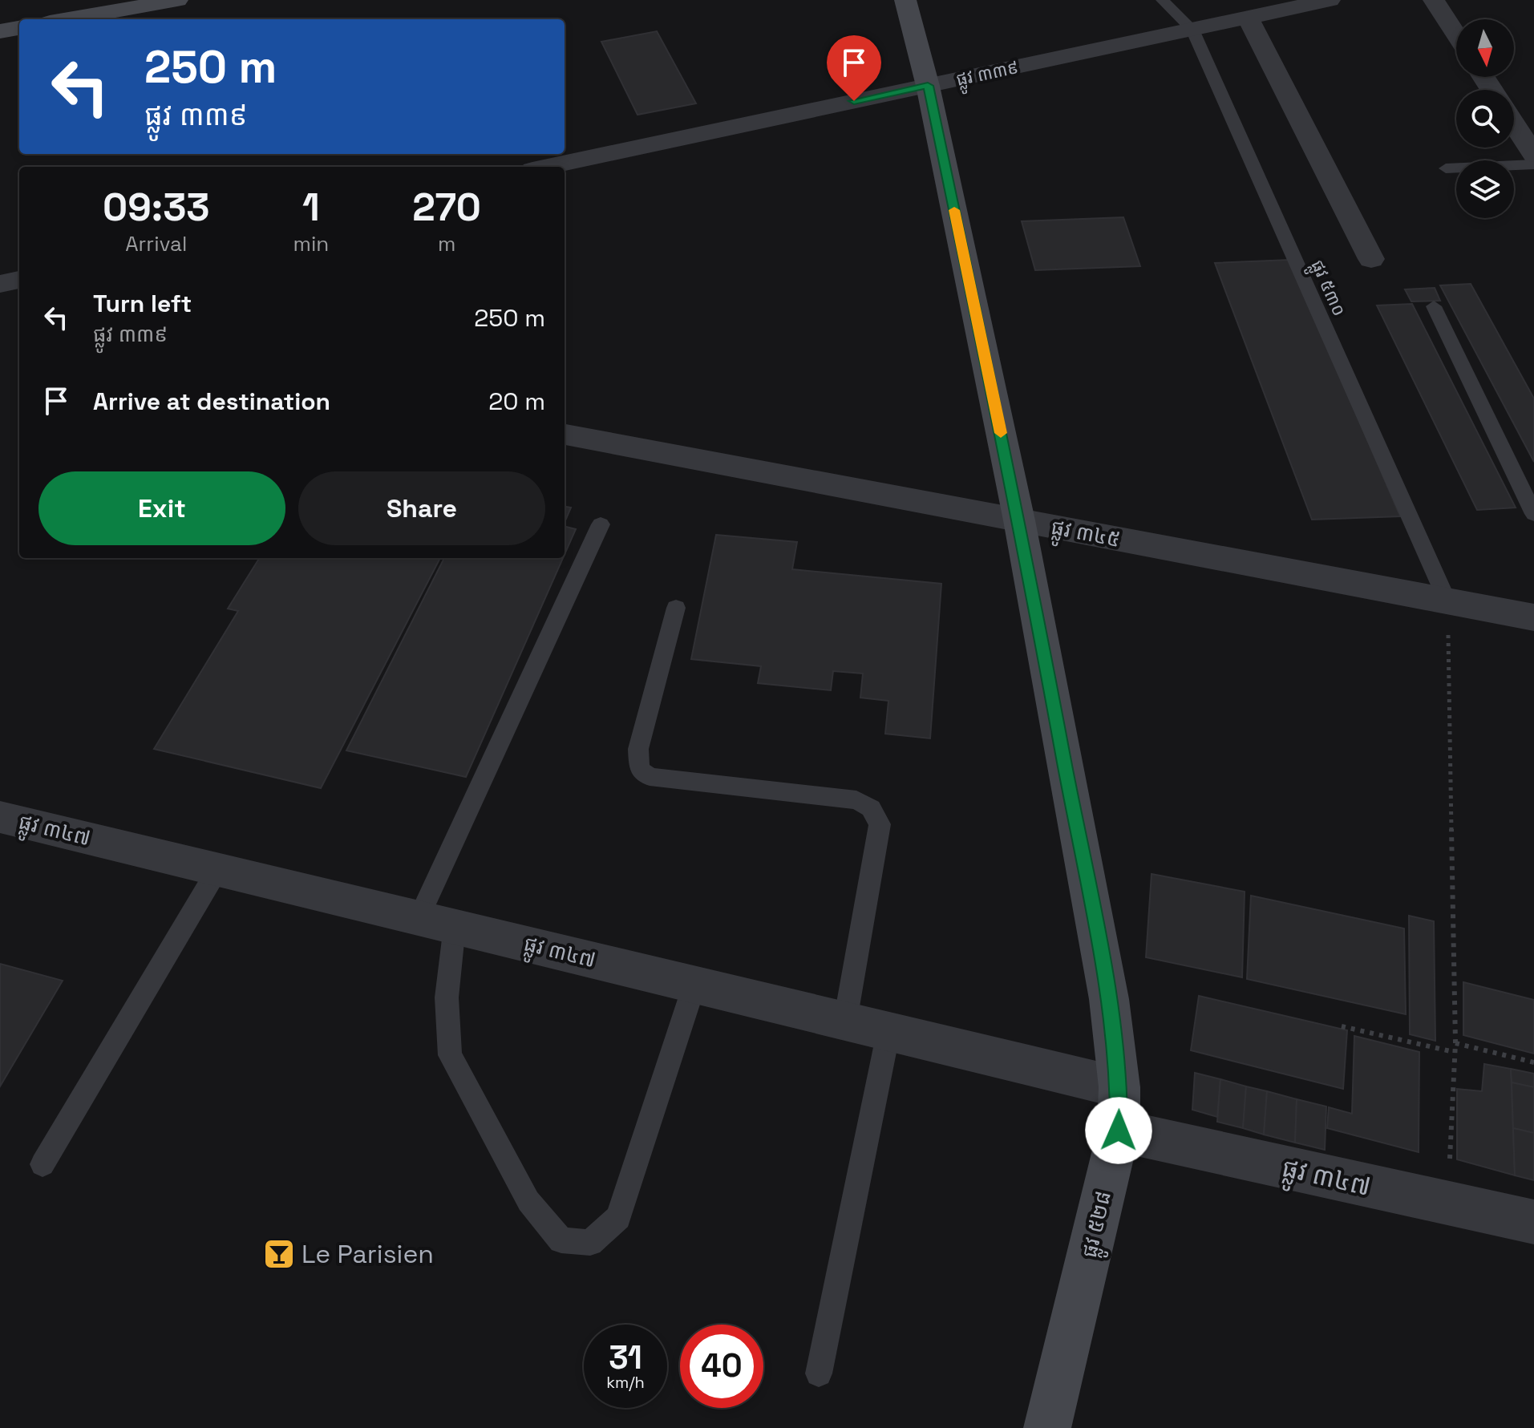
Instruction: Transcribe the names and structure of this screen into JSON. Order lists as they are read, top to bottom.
{
  "streets": {
    "street": [
      "ផ្លូវ ៣៣៩",
      "ផ្លូវ ៣៤៥",
      "ផ្លូវ ៣៤៧",
      "ផ្លូវ ៥២៨"
    ],
    "lane": ["ផ្លូវ ៥៣០"]
  },
  "crossings": [
    ["ផ្លូវ ៣៣៩", "ផ្លូវ ៥៣០"],
    ["ផ្លូវ ៣៣៩", "ផ្លូវ ៥២៨"],
    ["ផ្លូវ ៥៣០", "ផ្លូវ ៣៤៥"],
    ["ផ្លូវ ៣៤៥", "ផ្លូវ ៥២៨"],
    ["ផ្លូវ ៣៤៧", "ផ្លូវ ៥២៨"]
  ],
  "places": {
    "bar": ["Le Parisien"]
  },
  "north": "bottom",
  "page": {
    "turn": ["250 m", "ផ្លូវ ៣៣៩"],
    "eta": [
      "09:33",
      "Arrival",
      "1",
      "min",
      "270",
      "m"
    ],
    "list": [
      {
        "name": "Turn left",
        "note": "ផ្លូវ ៣៣៩",
        "value": "250 m"
      },
      {
        "name": "Arrive at destination",
        "value": "20 m"
      }
    ],
    "buttons": ["Exit", "Share"],
    "speed": "31 km/h",
    "limit": "40"
  }
}
